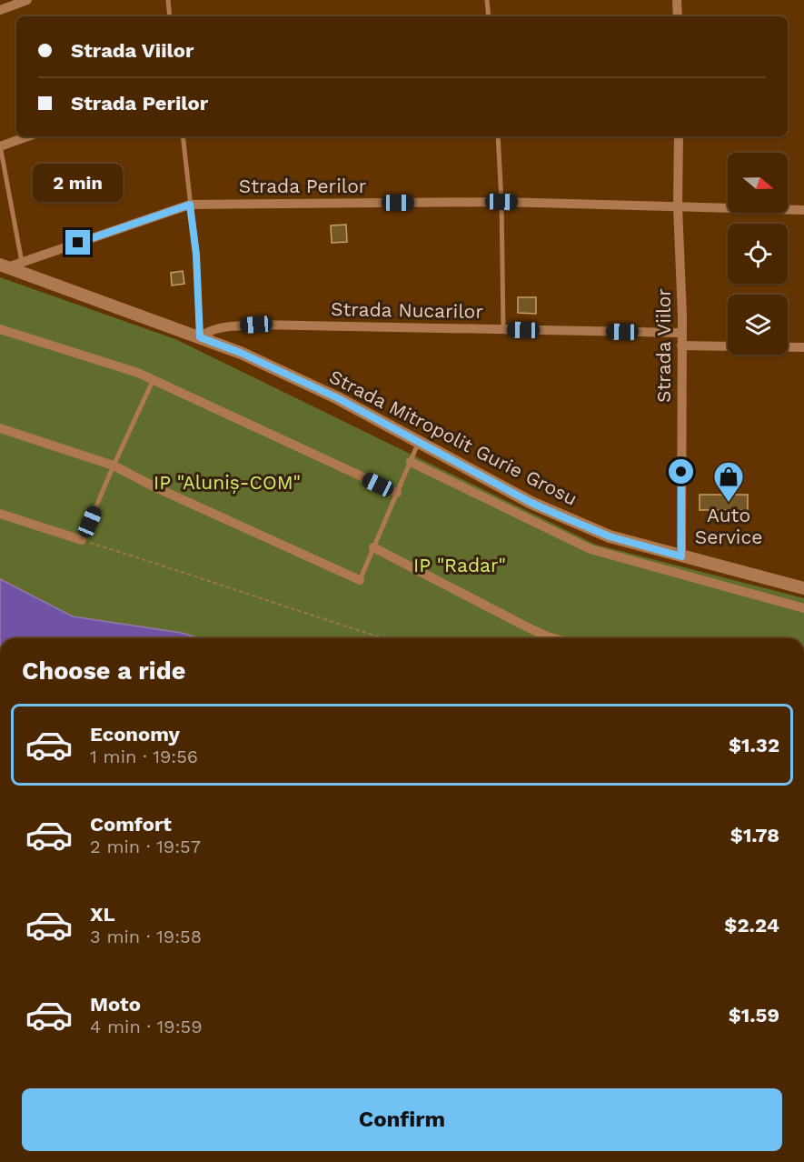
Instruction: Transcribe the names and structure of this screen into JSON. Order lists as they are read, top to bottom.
{
  "streets": {
    "main road": ["Strada Mitropolit Gurie Grosu"],
    "street": ["Strada Perilor", "Strada Nucarilor", "Strada Viilor"]
  },
  "crossings": [
    ["Strada Perilor", "Strada Viilor"],
    ["Strada Perilor", "Strada Mitropolit Gurie Grosu"],
    ["Strada Nucarilor", "Strada Viilor"],
    ["Strada Nucarilor", "Strada Mitropolit Gurie Grosu"],
    ["Strada Viilor", "Strada Mitropolit Gurie Grosu"]
  ],
  "parks": ["IP \"Aluniș-COM\"", "IP \"Radar\""],
  "places": {
    "shop": ["Auto Service"]
  },
  "north": "right",
  "page": {
    "banner": ["Strada Viilor", "Strada Perilor"],
    "bubble": "2 min",
    "heading": "Choose a ride",
    "list": [
      {
        "name": "Economy",
        "note": "1 min · 19:56",
        "value": "$1.32"
      },
      {
        "name": "Comfort",
        "note": "2 min · 19:57",
        "value": "$1.78"
      },
      {
        "name": "XL",
        "note": "3 min · 19:58",
        "value": "$2.24"
      },
      {
        "name": "Moto",
        "note": "4 min · 19:59",
        "value": "$1.59"
      }
    ],
    "buttons": "Confirm"
  }
}
